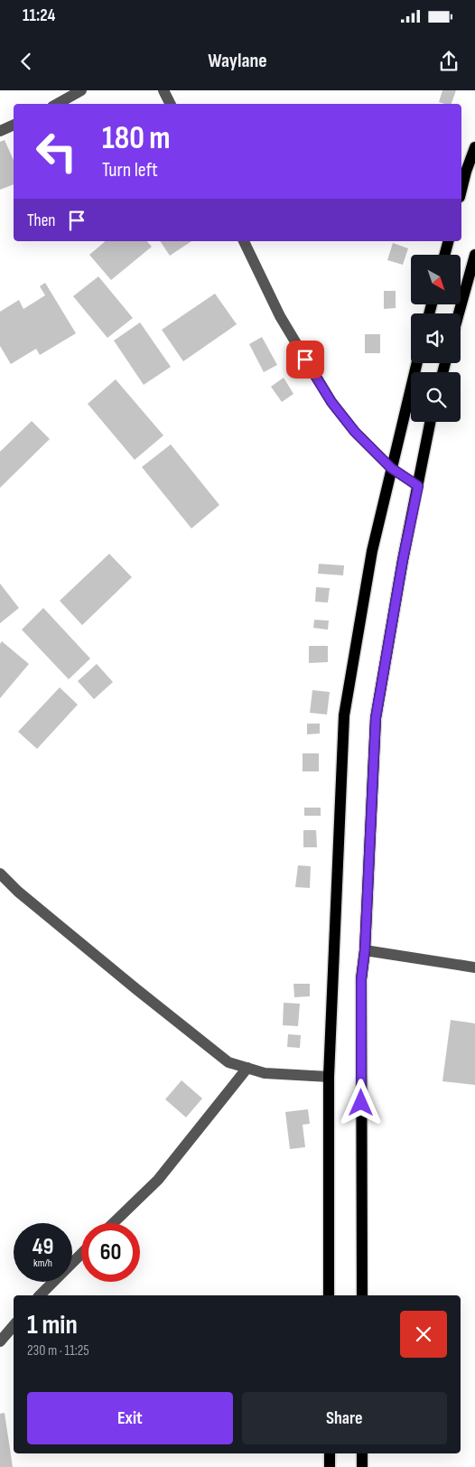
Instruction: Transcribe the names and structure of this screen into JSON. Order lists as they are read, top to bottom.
{
  "north": "bottom right",
  "page": {
    "status": "11:24",
    "header": "Waylane",
    "turn": ["180 m", "Turn left"],
    "then": "Then",
    "speed": "49 km/h",
    "limit": "60",
    "heading": ["1 min", "230 m · 11:25"],
    "buttons": ["Exit", "Share"]
  }
}
